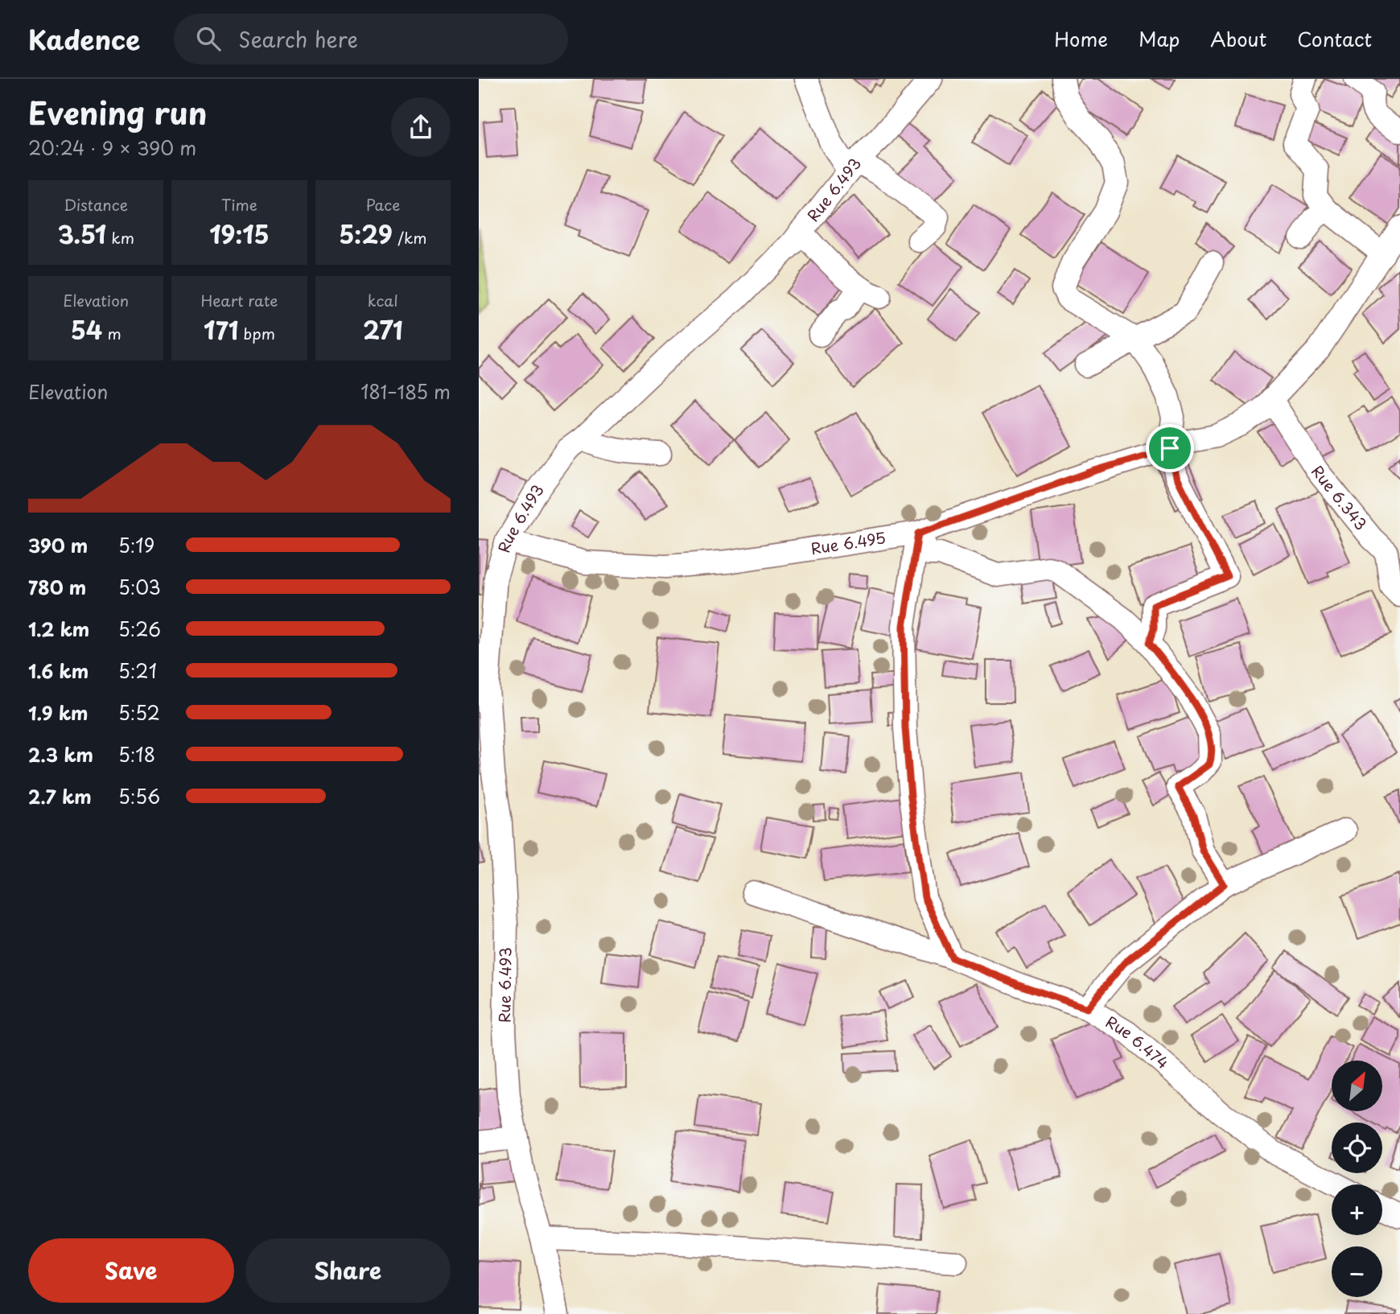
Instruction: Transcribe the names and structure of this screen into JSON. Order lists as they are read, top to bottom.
{
  "streets": {
    "street": [
      "Rue 6.493",
      "Rue 6.343",
      "Rue 6.495",
      "Rue 6.474"
    ]
  },
  "crossings": [
    ["Rue 6.493", "Rue 6.495"],
    ["Rue 6.343", "Rue 6.495"]
  ],
  "north": "top right",
  "page": {
    "header": "Kadence",
    "search": "Search here",
    "nav": [
      "Home",
      "Map",
      "About",
      "Contact"
    ],
    "heading": ["Evening run", "20:24 · 9 × 390 m"],
    "stats": [
      ["Distance", "3.51 km"],
      ["Time", "19:15"],
      ["Pace", "5:29 /km"],
      ["Elevation", "54 m"],
      ["Heart rate", "171 bpm"],
      ["kcal", "271"]
    ],
    "chart": ["Elevation", "181–185 m"],
    "list": [
      {
        "name": "390 m",
        "note": "5:19"
      },
      {
        "name": "780 m",
        "note": "5:03"
      },
      {
        "name": "1.2 km",
        "note": "5:26"
      },
      {
        "name": "1.6 km",
        "note": "5:21"
      },
      {
        "name": "1.9 km",
        "note": "5:52"
      },
      {
        "name": "2.3 km",
        "note": "5:18"
      },
      {
        "name": "2.7 km",
        "note": "5:56"
      }
    ],
    "map_buttons": ["+", "−"],
    "buttons": ["Save", "Share"]
  }
}
